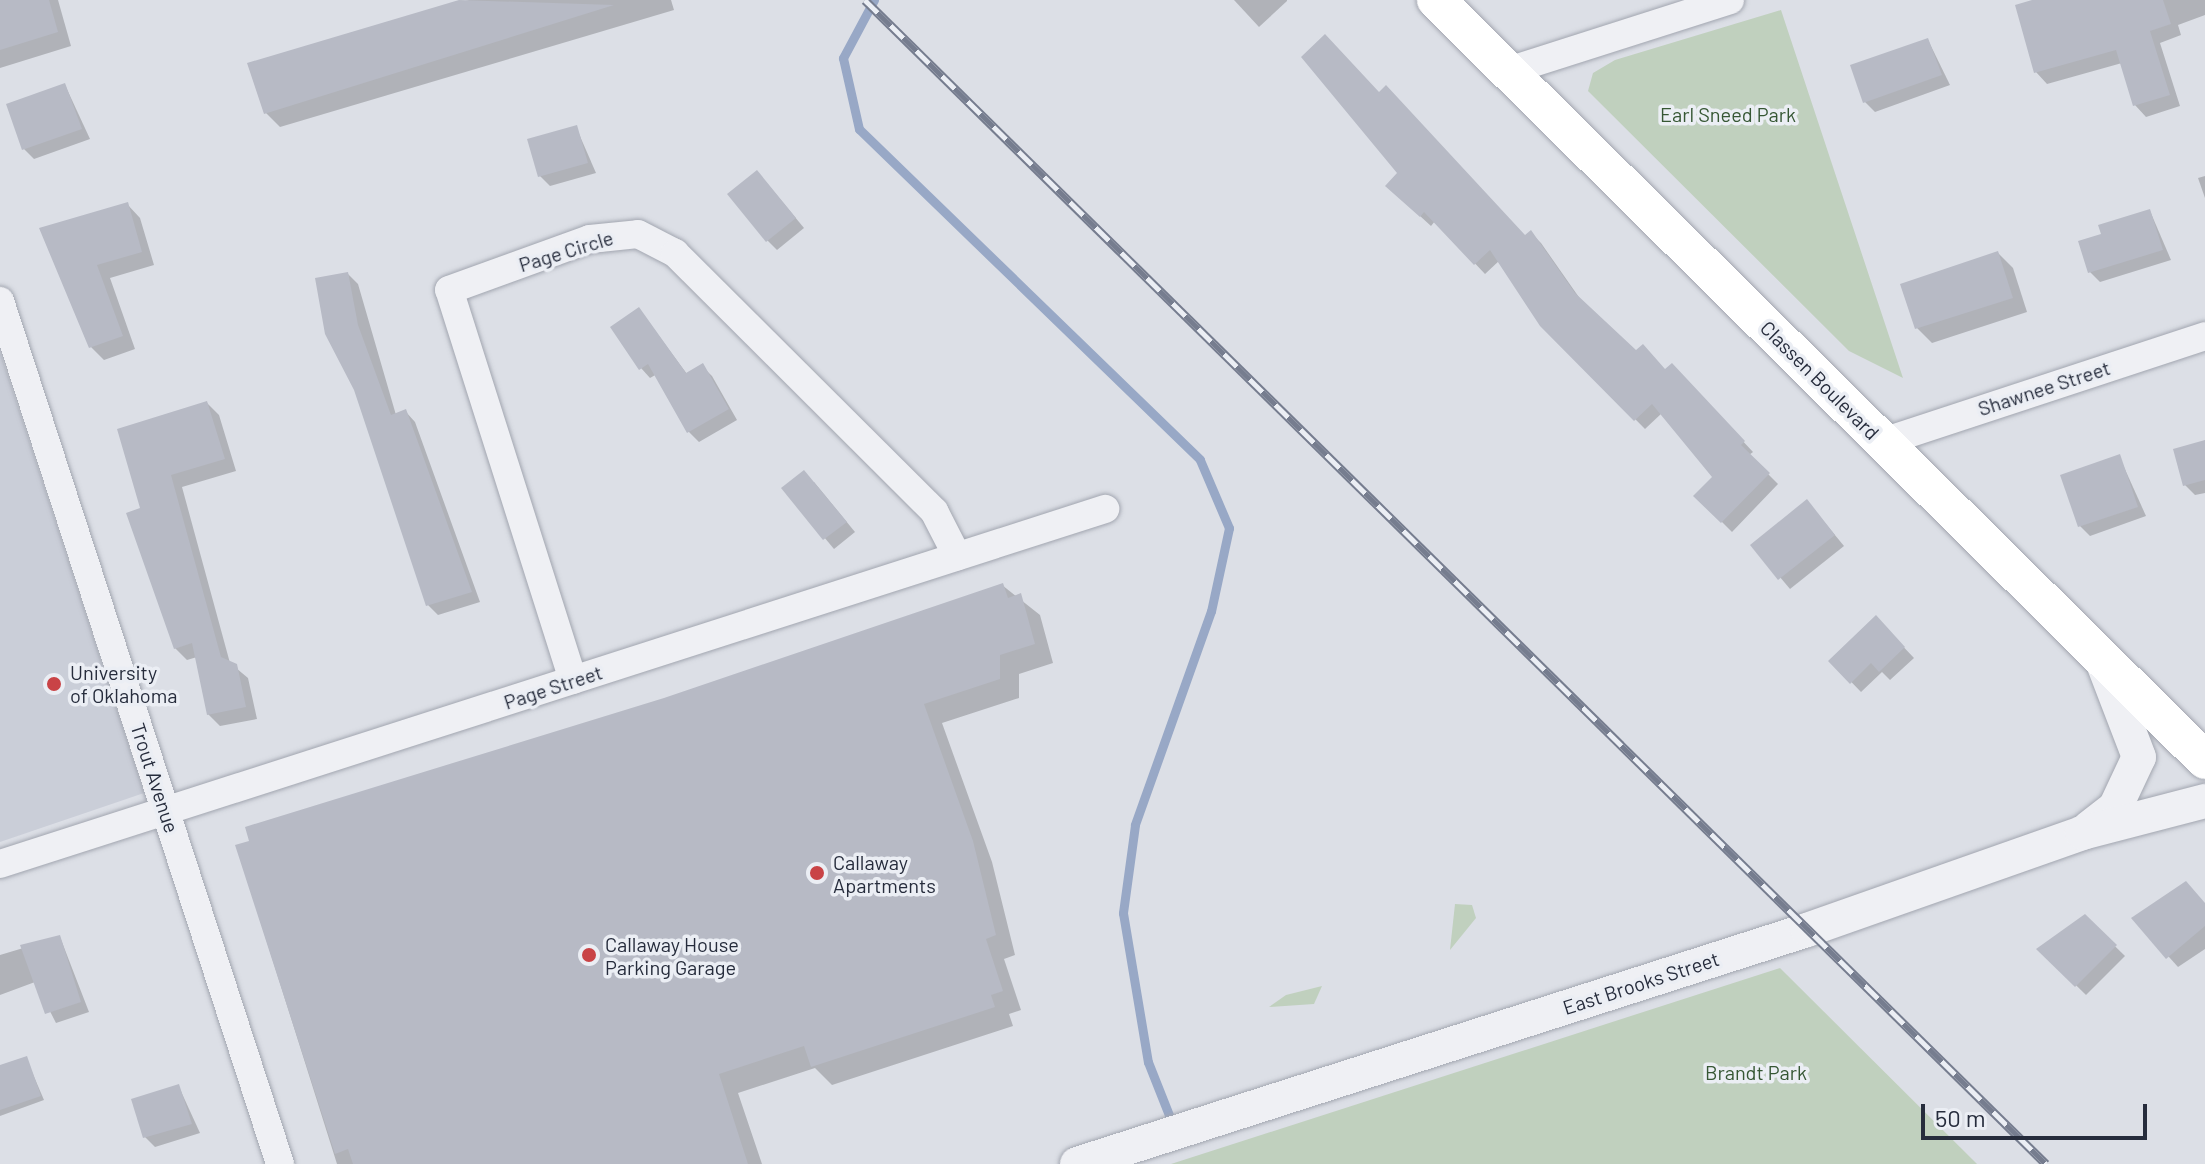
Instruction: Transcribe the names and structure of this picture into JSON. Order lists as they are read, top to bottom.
{
  "streets": {
    "main road": ["Classen Boulevard"],
    "street": [
      "Page Circle",
      "Shawnee Street",
      "Page Street",
      "Trout Avenue",
      "East Brooks Street"
    ]
  },
  "crossings": [
    ["Page Circle", "Page Street"],
    ["Classen Boulevard", "Shawnee Street"],
    ["Page Street", "Trout Avenue"]
  ],
  "parks": ["Earl Sneed Park", "Brandt Park"],
  "places": ["University of Oklahoma", "Callaway Apartments", "Callaway House Parking Garage"],
  "scale_bar": "50 m"
}
